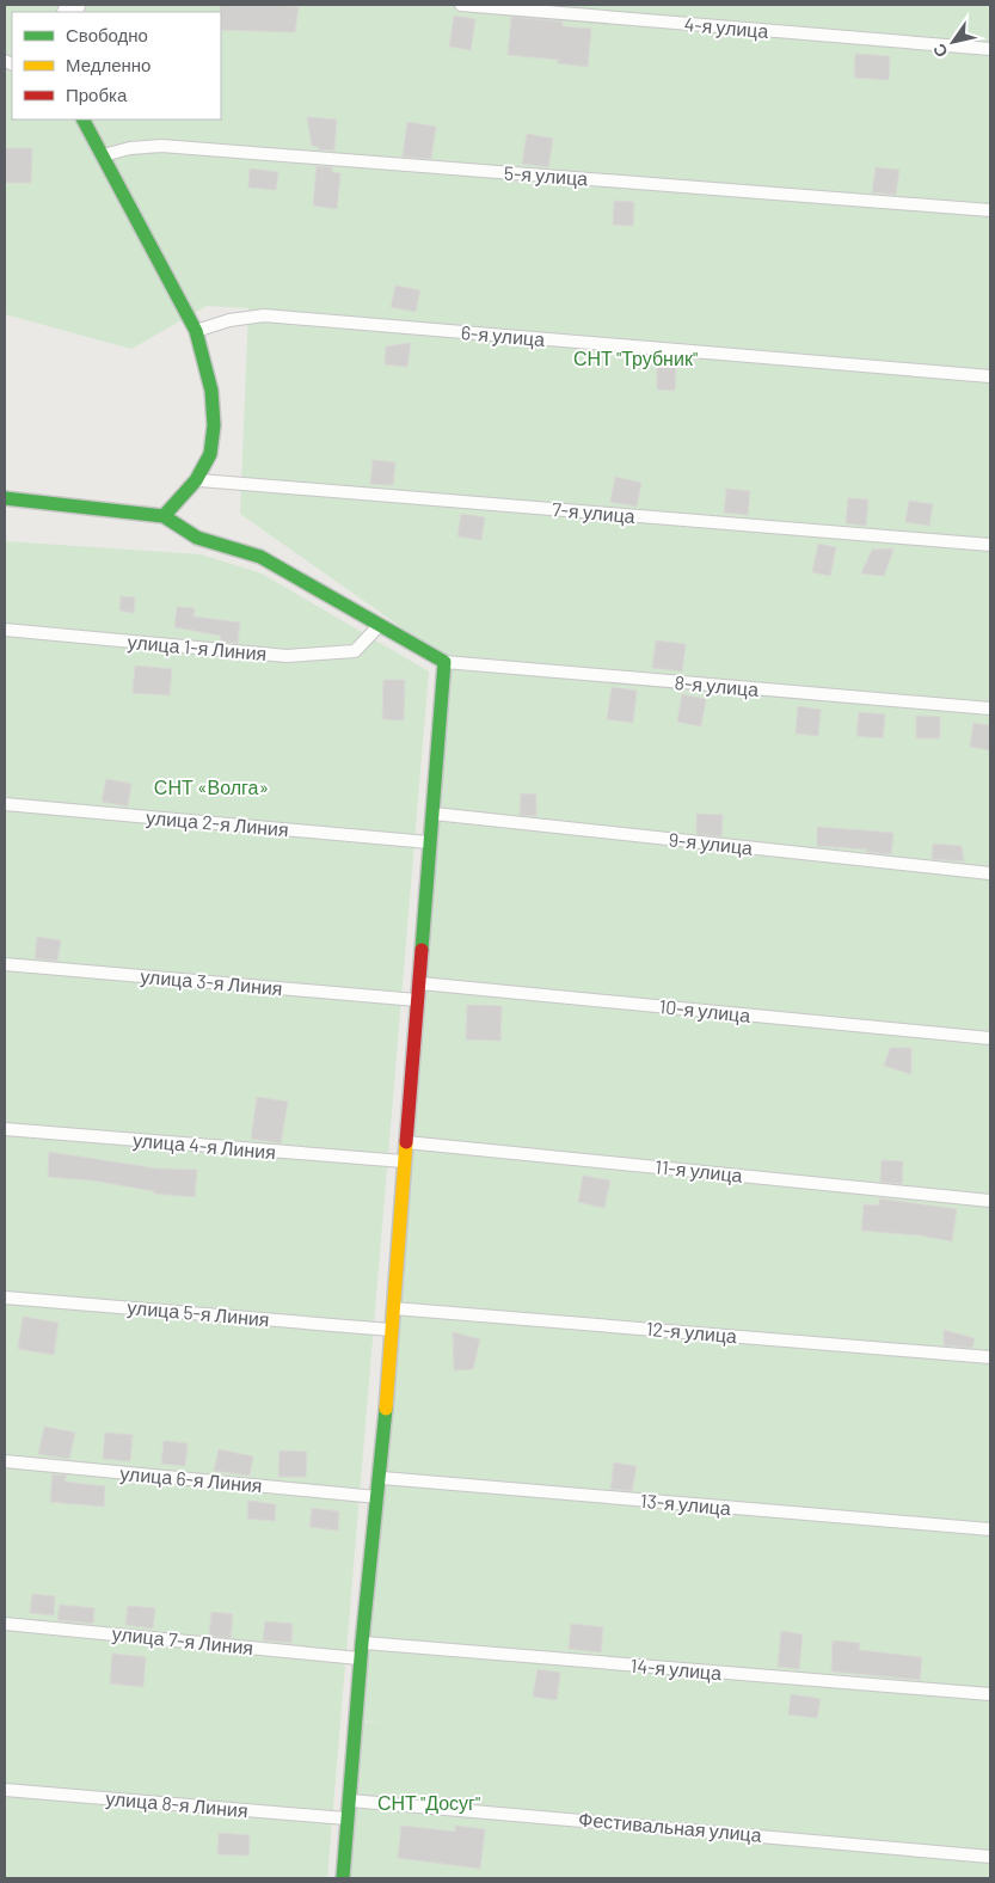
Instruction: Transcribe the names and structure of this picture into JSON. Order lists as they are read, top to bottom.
{
  "streets": {
    "lane": [
      "4-я улица",
      "5-я улица",
      "6-я улица",
      "7-я улица",
      "улица 1-я Линия",
      "8-я улица",
      "улица 2-я Линия",
      "9-я улица",
      "улица 3-я Линия",
      "10-я улица",
      "улица 4-я Линия",
      "11-я улица",
      "улица 5-я Линия",
      "12-я улица",
      "улица 6-я Линия",
      "13-я улица",
      "улица 7-я Линия",
      "14-я улица",
      "улица 8-я Линия",
      "Фестивальная улица"
    ]
  },
  "parks": ["СНТ \"Трубник\"", "СНТ «Волга»", "СНТ \"Досуг\""],
  "legend": ["Свободно", "Медленно", "Пробка"],
  "north": "bottom left"
}
